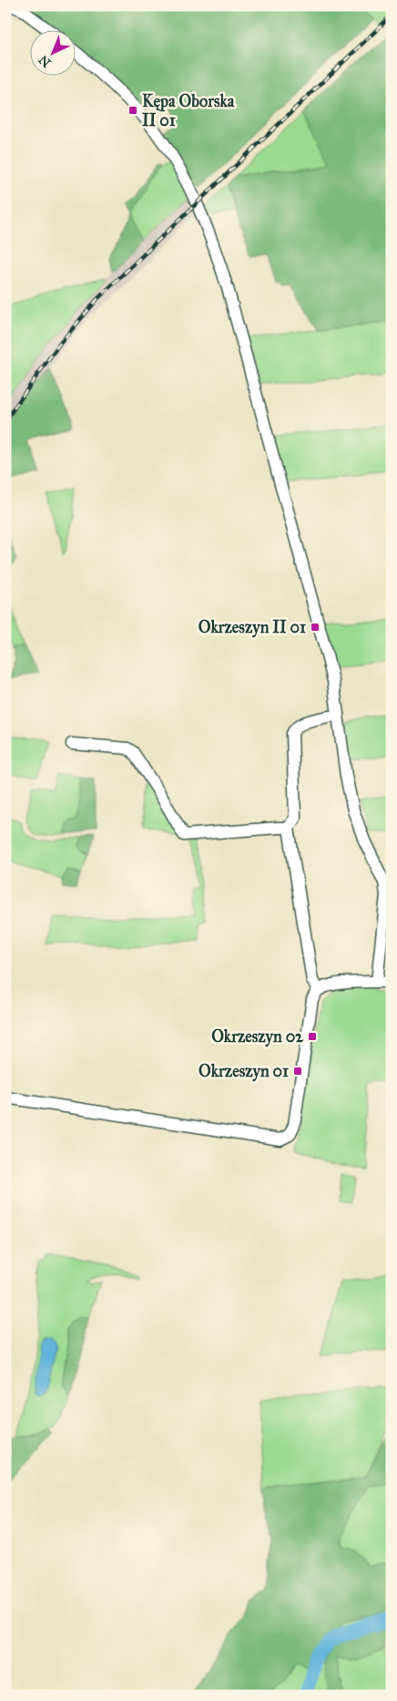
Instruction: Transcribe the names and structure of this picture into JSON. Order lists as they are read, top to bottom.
{
  "places": {
    "transit": [
      "Kępa Oborska II 01",
      "Okrzeszyn II 01",
      "Okrzeszyn 02",
      "Okrzeszyn 01"
    ]
  },
  "north": "bottom left"
}
